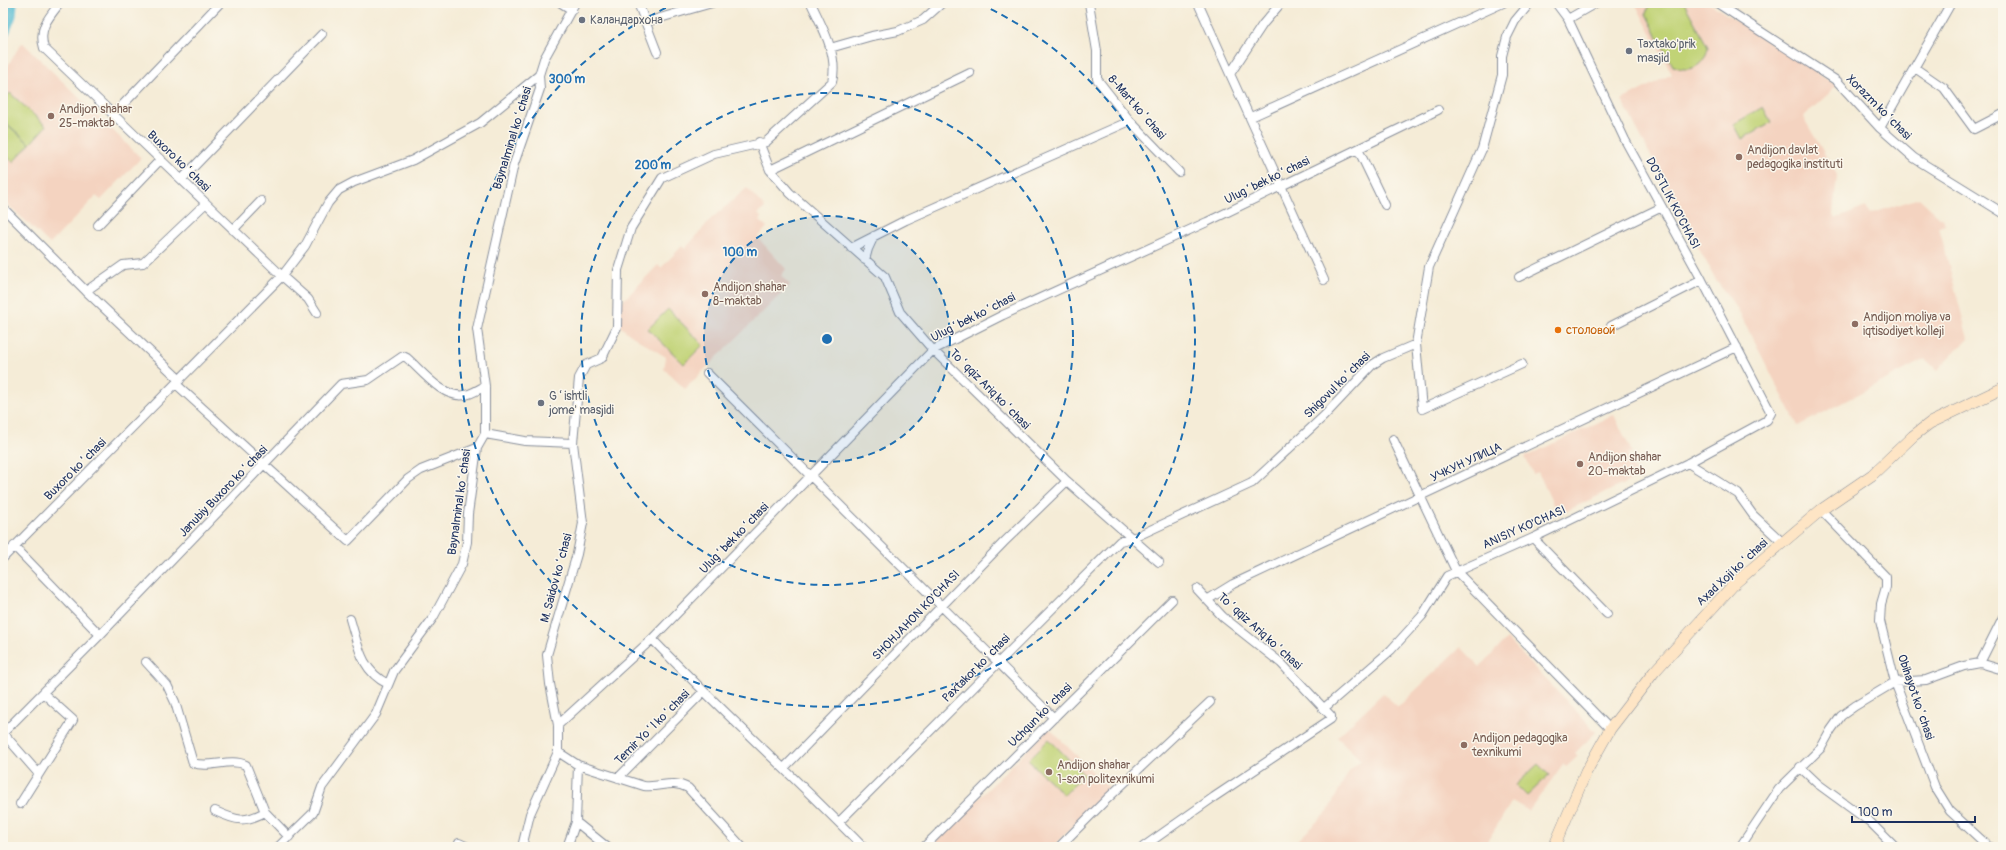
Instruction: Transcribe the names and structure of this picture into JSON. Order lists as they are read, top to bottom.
{
  "streets": {
    "street": [
      "8-Mart koʻchasi",
      "Xorazm koʻchasi",
      "Baynalminal koʻchasi",
      "Buxoro koʻchasi",
      "Ulugʻbek koʻchasi",
      "DO'STLIK KO'CHASI",
      "Shigovul koʻchasi",
      "Toʻqqiz Ariq koʻchasi",
      "УЧКУН УЛИЦА",
      "Janubiy Buxoro koʻchasi",
      "ANISIY KO'CHASI",
      "Axad Xoji koʻchasi",
      "M. Saidov koʻchasi",
      "SHOHJAHON KO'CHASI",
      "Paxtakor koʻchasi",
      "Obihayot koʻchasi",
      "Uchqun koʻchasi",
      "Temir Yoʻl koʻchasi"
    ]
  },
  "crossings": [
    ["Baynalminal koʻchasi", "Buxoro koʻchasi"],
    ["Baynalminal koʻchasi", "Janubiy Buxoro koʻchasi"],
    ["Ulugʻbek koʻchasi", "Toʻqqiz Ariq koʻchasi"],
    ["Ulugʻbek koʻchasi", "M. Saidov koʻchasi"],
    ["DO'STLIK KO'CHASI", "УЧКУН УЛИЦА"],
    ["DO'STLIK KO'CHASI", "ANISIY KO'CHASI"],
    ["Shigovul koʻchasi", "Toʻqqiz Ariq koʻchasi"],
    ["Shigovul koʻchasi", "Paxtakor koʻchasi"],
    ["Toʻqqiz Ariq koʻchasi", "УЧКУН УЛИЦА"],
    ["Toʻqqiz Ariq koʻchasi", "ANISIY KO'CHASI"],
    ["Toʻqqiz Ariq koʻchasi", "M. Saidov koʻchasi"],
    ["Toʻqqiz Ariq koʻchasi", "SHOHJAHON KO'CHASI"],
    ["Toʻqqiz Ariq koʻchasi", "Paxtakor koʻchasi"],
    ["Axad Xoji koʻchasi", "Obihayot koʻchasi"]
  ],
  "places": [
    "Каландархона",
    "Taxtako'prik masjid",
    "Andijon shahar 25-maktab",
    "Andijon davlat pedagogika instituti",
    "Andijon shahar 8-maktab",
    "Andijon moliya va iqtisodiyet kolleji",
    "столовой",
    "Gʻishtli jome' masjidi",
    "Andijon shahar 20-maktab",
    "Andijon pedagogika texnikumi",
    "Andijon shahar 1-son politexnikumi"
  ],
  "scale_bar": "100 m",
  "rings": ["300 m", "200 m", "100 m"]
}
